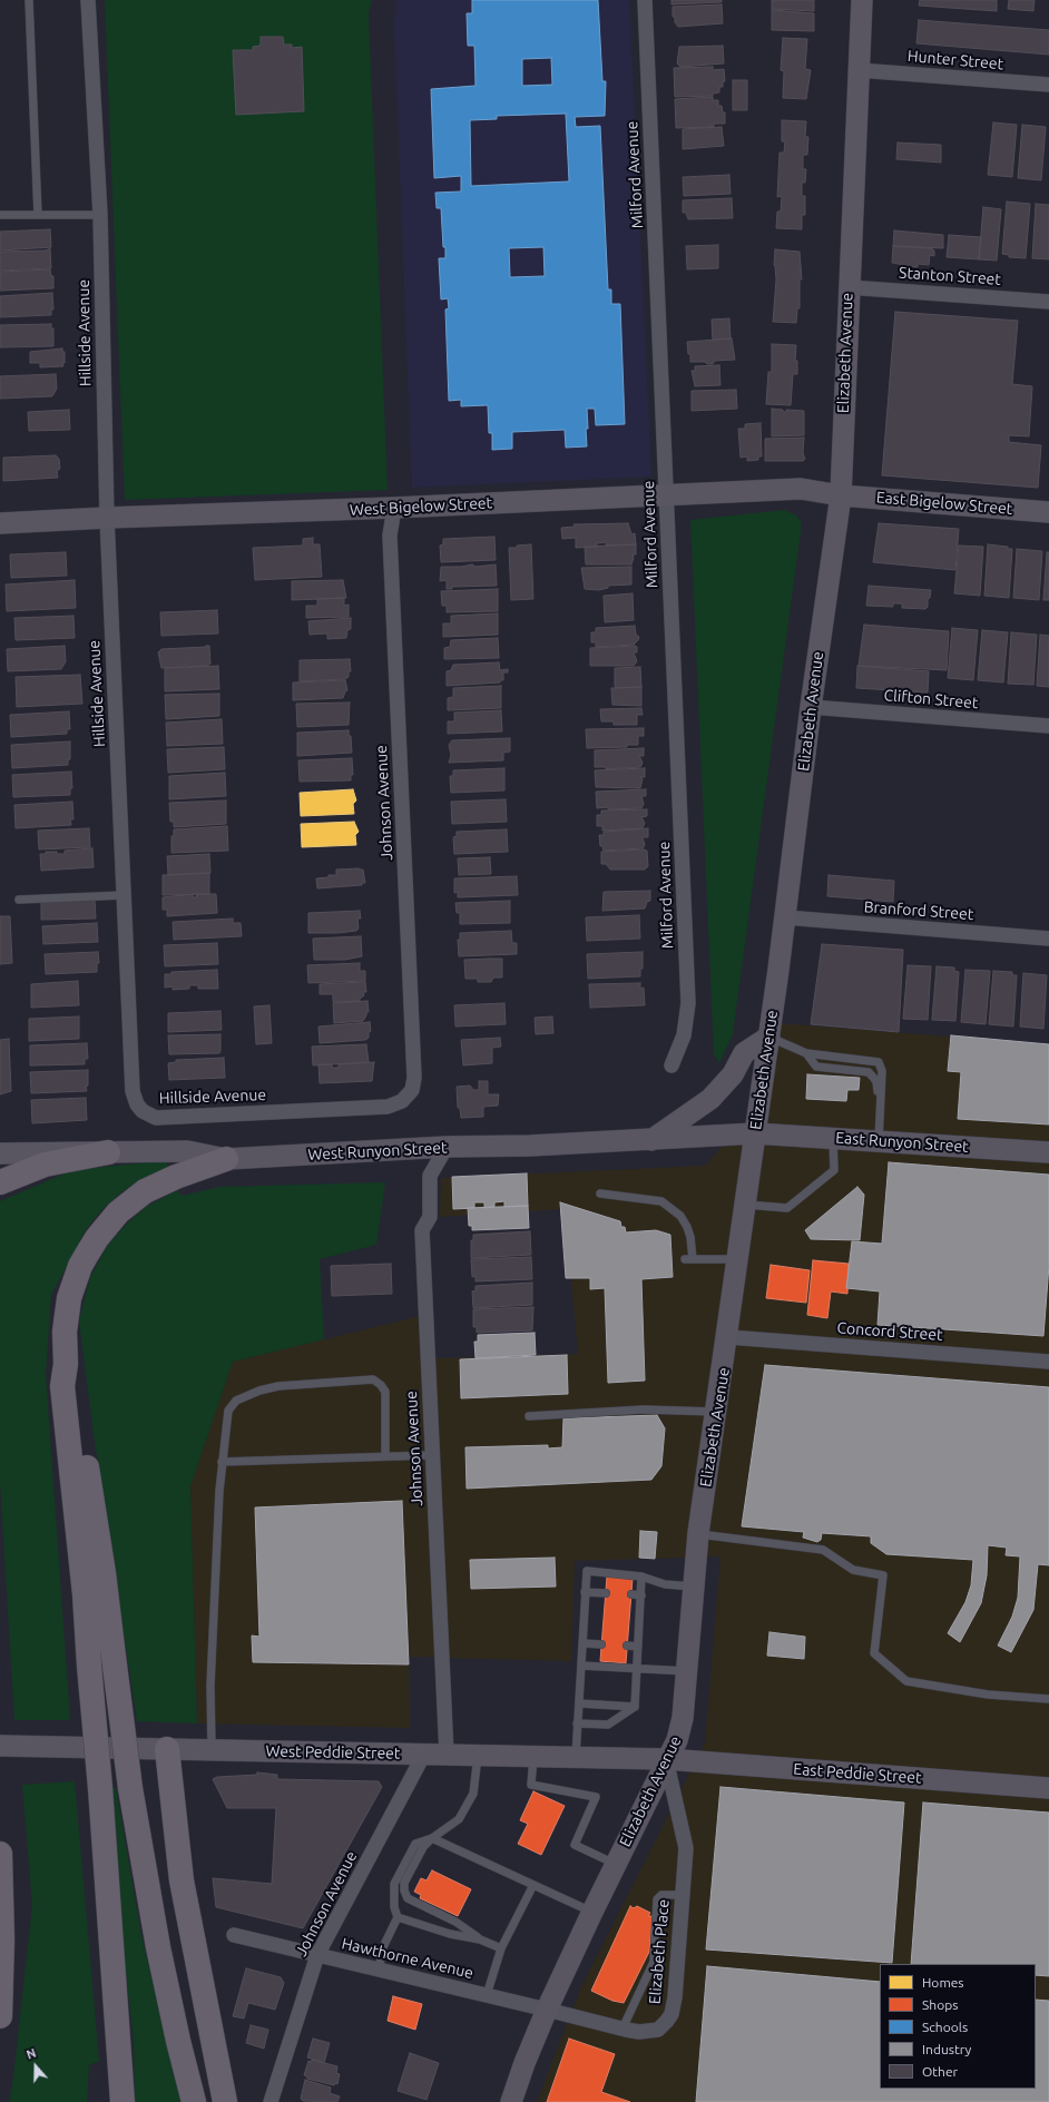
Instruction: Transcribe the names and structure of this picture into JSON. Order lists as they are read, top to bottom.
{
  "streets": {
    "main road": [
      "Elizabeth Avenue",
      "East Bigelow Street",
      "West Bigelow Street",
      "East Runyon Street",
      "West Runyon Street",
      "West Peddie Street",
      "East Peddie Street"
    ],
    "street": [
      "Hunter Street",
      "Milford Avenue",
      "Stanton Street",
      "Hillside Avenue",
      "Clifton Street",
      "Johnson Avenue",
      "Branford Street",
      "Concord Street",
      "Elizabeth Place",
      "Hawthorne Avenue"
    ]
  },
  "crossings": [
    ["Hunter Street", "Elizabeth Avenue"],
    ["Milford Avenue", "West Bigelow Street"],
    ["Stanton Street", "Elizabeth Avenue"],
    ["Hillside Avenue", "West Bigelow Street"],
    ["Hillside Avenue", "Johnson Avenue"],
    ["Elizabeth Avenue", "East Bigelow Street"],
    ["Elizabeth Avenue", "West Bigelow Street"],
    ["Elizabeth Avenue", "Clifton Street"],
    ["Elizabeth Avenue", "Branford Street"],
    ["Elizabeth Avenue", "East Runyon Street"],
    ["Elizabeth Avenue", "West Runyon Street"],
    ["Elizabeth Avenue", "Concord Street"],
    ["Elizabeth Avenue", "West Peddie Street"],
    ["Elizabeth Avenue", "East Peddie Street"],
    ["Elizabeth Avenue", "Elizabeth Place"],
    ["Elizabeth Avenue", "Hawthorne Avenue"],
    ["East Bigelow Street", "West Bigelow Street"],
    ["West Bigelow Street", "Johnson Avenue"],
    ["Johnson Avenue", "West Runyon Street"],
    ["Johnson Avenue", "West Peddie Street"],
    ["Johnson Avenue", "Hawthorne Avenue"],
    ["East Runyon Street", "West Runyon Street"],
    ["West Peddie Street", "East Peddie Street"],
    ["West Peddie Street", "Elizabeth Place"],
    ["East Peddie Street", "Elizabeth Place"],
    ["Elizabeth Place", "Hawthorne Avenue"]
  ],
  "legend": [
    "Homes",
    "Shops",
    "Schools",
    "Industry",
    "Other"
  ],
  "north": "top"
}
